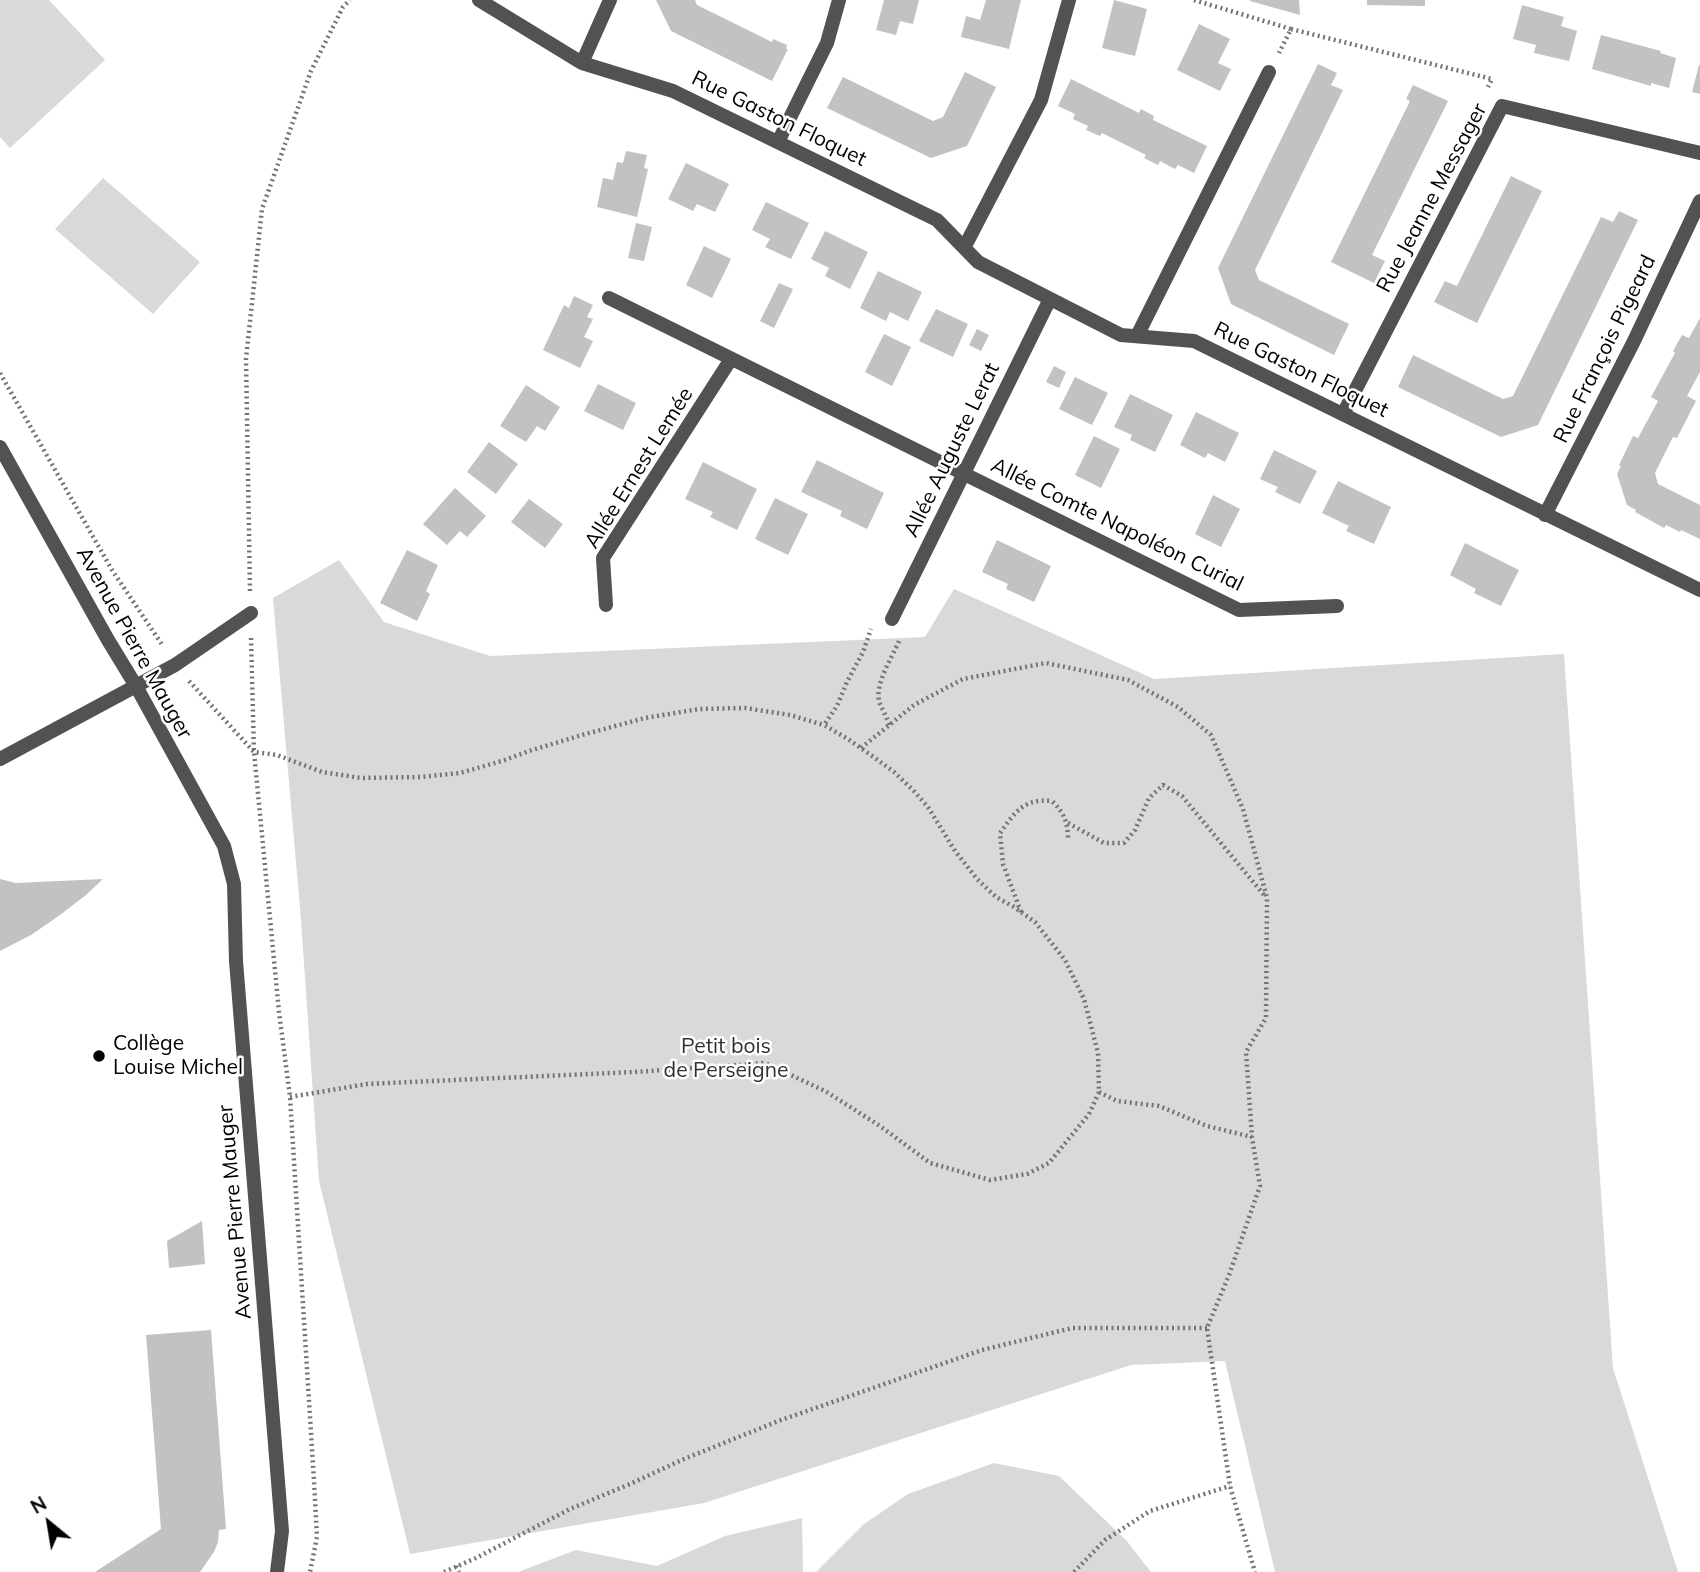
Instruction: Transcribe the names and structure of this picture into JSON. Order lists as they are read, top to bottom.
{
  "streets": {
    "street": [
      "Rue Gaston Floquet",
      "Rue Jeanne Messager",
      "Rue François Pigeard",
      "Allée Auguste Lerat",
      "Allée Ernest Lemée",
      "Allée Comte Napoléon Curial",
      "Avenue Pierre Mauger"
    ]
  },
  "crossings": [
    ["Rue Gaston Floquet", "Rue Jeanne Messager"],
    ["Rue Gaston Floquet", "Rue François Pigeard"],
    ["Rue Gaston Floquet", "Allée Auguste Lerat"],
    ["Allée Auguste Lerat", "Allée Comte Napoléon Curial"]
  ],
  "parks": ["Petit bois de Perseigne"],
  "places": ["Collège Louise Michel"],
  "north": "top left"
}
